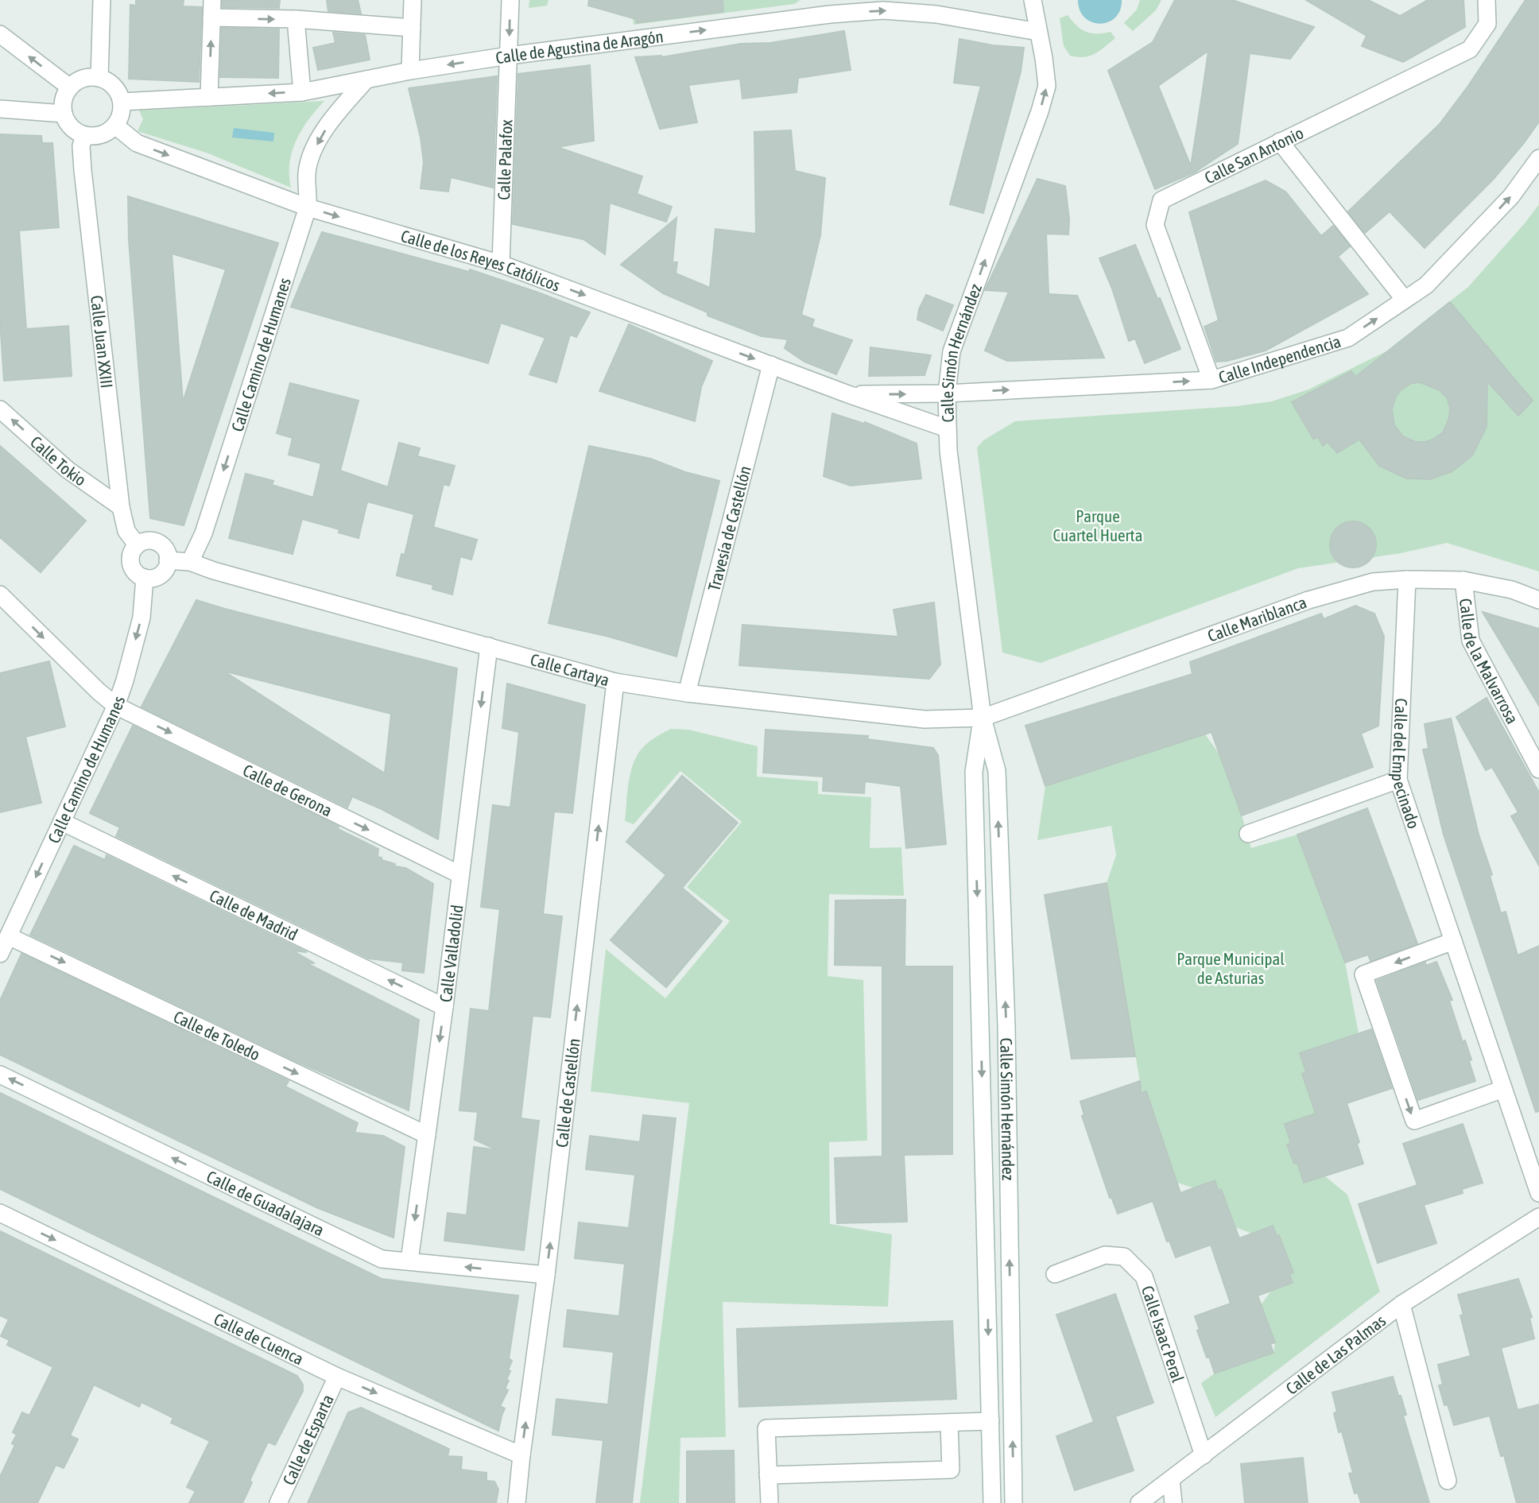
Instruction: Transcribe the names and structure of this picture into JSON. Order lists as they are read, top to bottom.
{
  "streets": {
    "street": [
      "Calle de Agustina de Aragón",
      "Calle San Antonio",
      "Calle Palafox",
      "Calle de los Reyes Católicos",
      "Calle Juan XXIII",
      "Calle Camino de Humanes",
      "Calle Simón Hernández",
      "Calle Independencia",
      "Calle Tokio",
      "Travesía de Castellón",
      "Calle Mariblanca",
      "Calle de la Malvarrosa",
      "Calle Cartaya",
      "Calle del Empecinado",
      "Calle de Gerona",
      "Calle de Madrid",
      "Calle Valladolid",
      "Calle de Toledo",
      "Calle de Castellón",
      "Calle de Guadalajara",
      "Calle Isaac Peral",
      "Calle de Cuenca",
      "Calle de Las Palmas",
      "Calle de Esparta"
    ]
  },
  "crossings": [
    ["Calle de Agustina de Aragón", "Calle Palafox"],
    ["Calle de Agustina de Aragón", "Calle de los Reyes Católicos"],
    ["Calle de Agustina de Aragón", "Calle Juan XXIII"],
    ["Calle de Agustina de Aragón", "Calle Camino de Humanes"],
    ["Calle de Agustina de Aragón", "Calle Simón Hernández"],
    ["Calle San Antonio", "Calle Independencia"],
    ["Calle Palafox", "Calle de los Reyes Católicos"],
    ["Calle de los Reyes Católicos", "Calle Juan XXIII"],
    ["Calle de los Reyes Católicos", "Calle Camino de Humanes"],
    ["Calle de los Reyes Católicos", "Calle Simón Hernández"],
    ["Calle de los Reyes Católicos", "Calle Independencia"],
    ["Calle de los Reyes Católicos", "Travesía de Castellón"],
    ["Calle Juan XXIII", "Calle Camino de Humanes"],
    ["Calle Juan XXIII", "Calle Tokio"],
    ["Calle Juan XXIII", "Calle Cartaya"],
    ["Calle Camino de Humanes", "Calle Cartaya"],
    ["Calle Camino de Humanes", "Calle de Gerona"],
    ["Calle Camino de Humanes", "Calle de Madrid"],
    ["Calle Camino de Humanes", "Calle de Toledo"],
    ["Calle Simón Hernández", "Calle Independencia"],
    ["Calle Simón Hernández", "Calle Mariblanca"],
    ["Calle Simón Hernández", "Calle Cartaya"],
    ["Travesía de Castellón", "Calle Cartaya"],
    ["Calle Mariblanca", "Calle de la Malvarrosa"],
    ["Calle Mariblanca", "Calle Cartaya"],
    ["Calle Mariblanca", "Calle del Empecinado"],
    ["Calle Cartaya", "Calle Valladolid"],
    ["Calle Cartaya", "Calle de Castellón"],
    ["Calle de Gerona", "Calle Valladolid"],
    ["Calle de Madrid", "Calle Valladolid"],
    ["Calle Valladolid", "Calle de Toledo"],
    ["Calle Valladolid", "Calle de Guadalajara"],
    ["Calle de Castellón", "Calle de Guadalajara"],
    ["Calle de Castellón", "Calle de Cuenca"],
    ["Calle Isaac Peral", "Calle de Las Palmas"],
    ["Calle de Cuenca", "Calle de Esparta"]
  ],
  "one_way": [
    "Calle de los Reyes Católicos",
    "Calle Camino de Humanes",
    "Calle Independencia",
    "Calle Tokio",
    "Calle de Gerona",
    "Calle de Madrid",
    "Calle Valladolid",
    "Calle de Toledo",
    "Calle de Castellón",
    "Calle de Guadalajara",
    "Calle de Cuenca"
  ],
  "parks": ["Parque Cuartel Huerta", "Parque Municipal de Asturias"]
}
